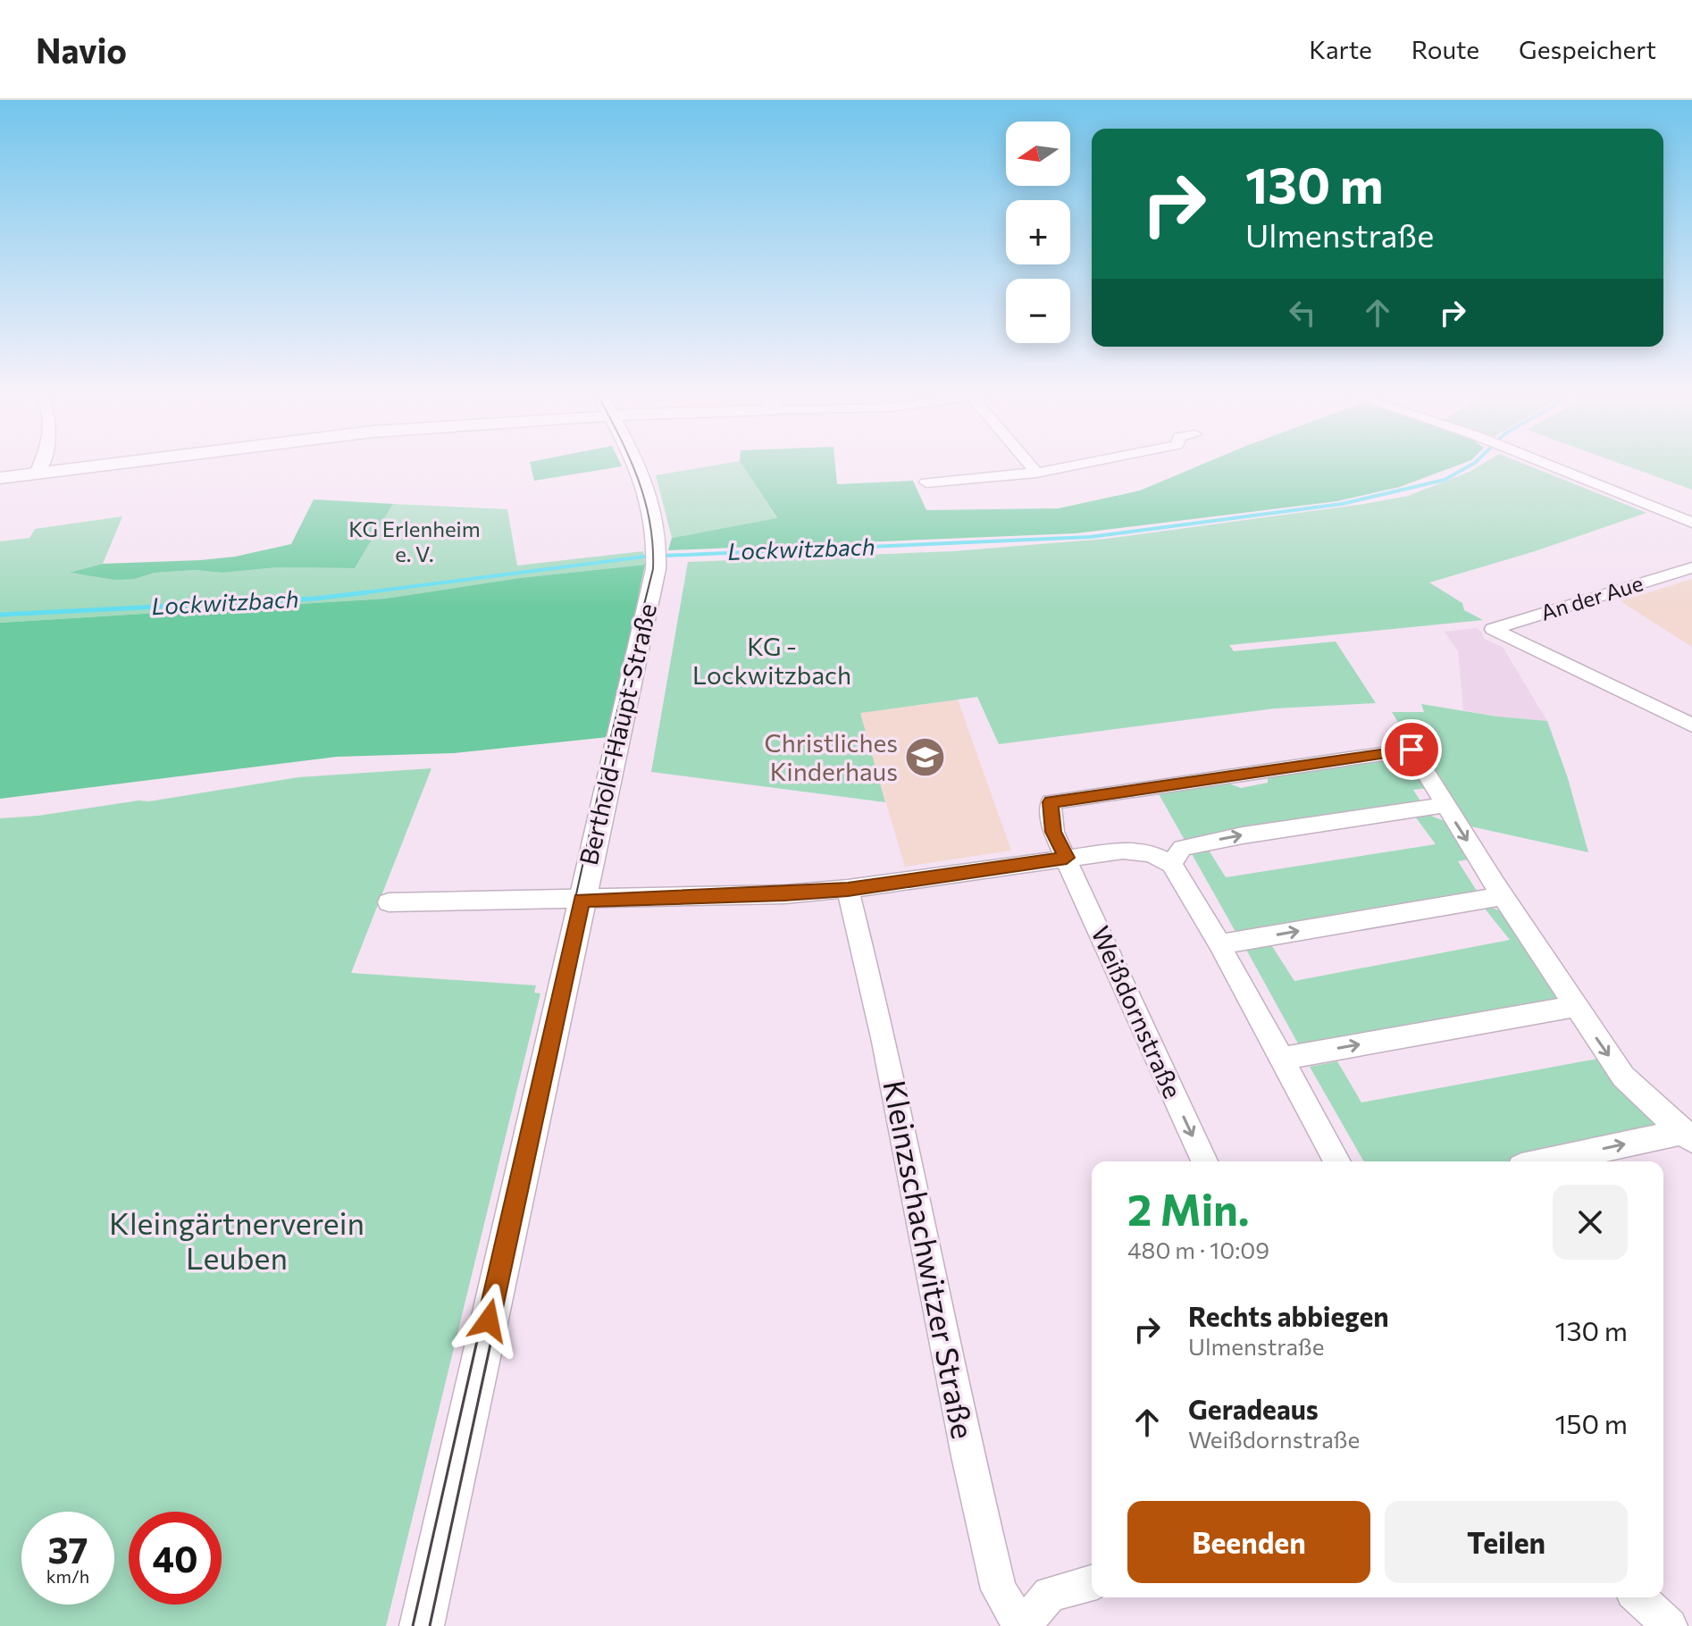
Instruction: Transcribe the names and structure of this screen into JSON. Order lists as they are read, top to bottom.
{
  "streets": {
    "street": [
      "An der Aue",
      "Berthold-Haupt-Straße",
      "Weißdornstraße",
      "Kleinzschachwitzer Straße"
    ]
  },
  "water": ["Lockwitzbach"],
  "parks": ["KG Erlenheim e. V.", "KG - Lockwitzbach", "Kleingärtnerverein Leuben"],
  "places": {
    "school or university": ["Christliches Kinderhaus"]
  },
  "north": "left",
  "page": {
    "header": "Navio",
    "nav": ["Karte", "Route", "Gespeichert"],
    "map_buttons": ["+", "−"],
    "turn": ["130 m", "Ulmenstraße"],
    "heading": ["2 Min.", "480 m · 10:09"],
    "list": [
      {
        "name": "Rechts abbiegen",
        "note": "Ulmenstraße",
        "value": "130 m"
      },
      {
        "name": "Geradeaus",
        "note": "Weißdornstraße",
        "value": "150 m"
      }
    ],
    "buttons": ["Beenden", "Teilen"],
    "speed": "37 km/h",
    "limit": "40"
  }
}
